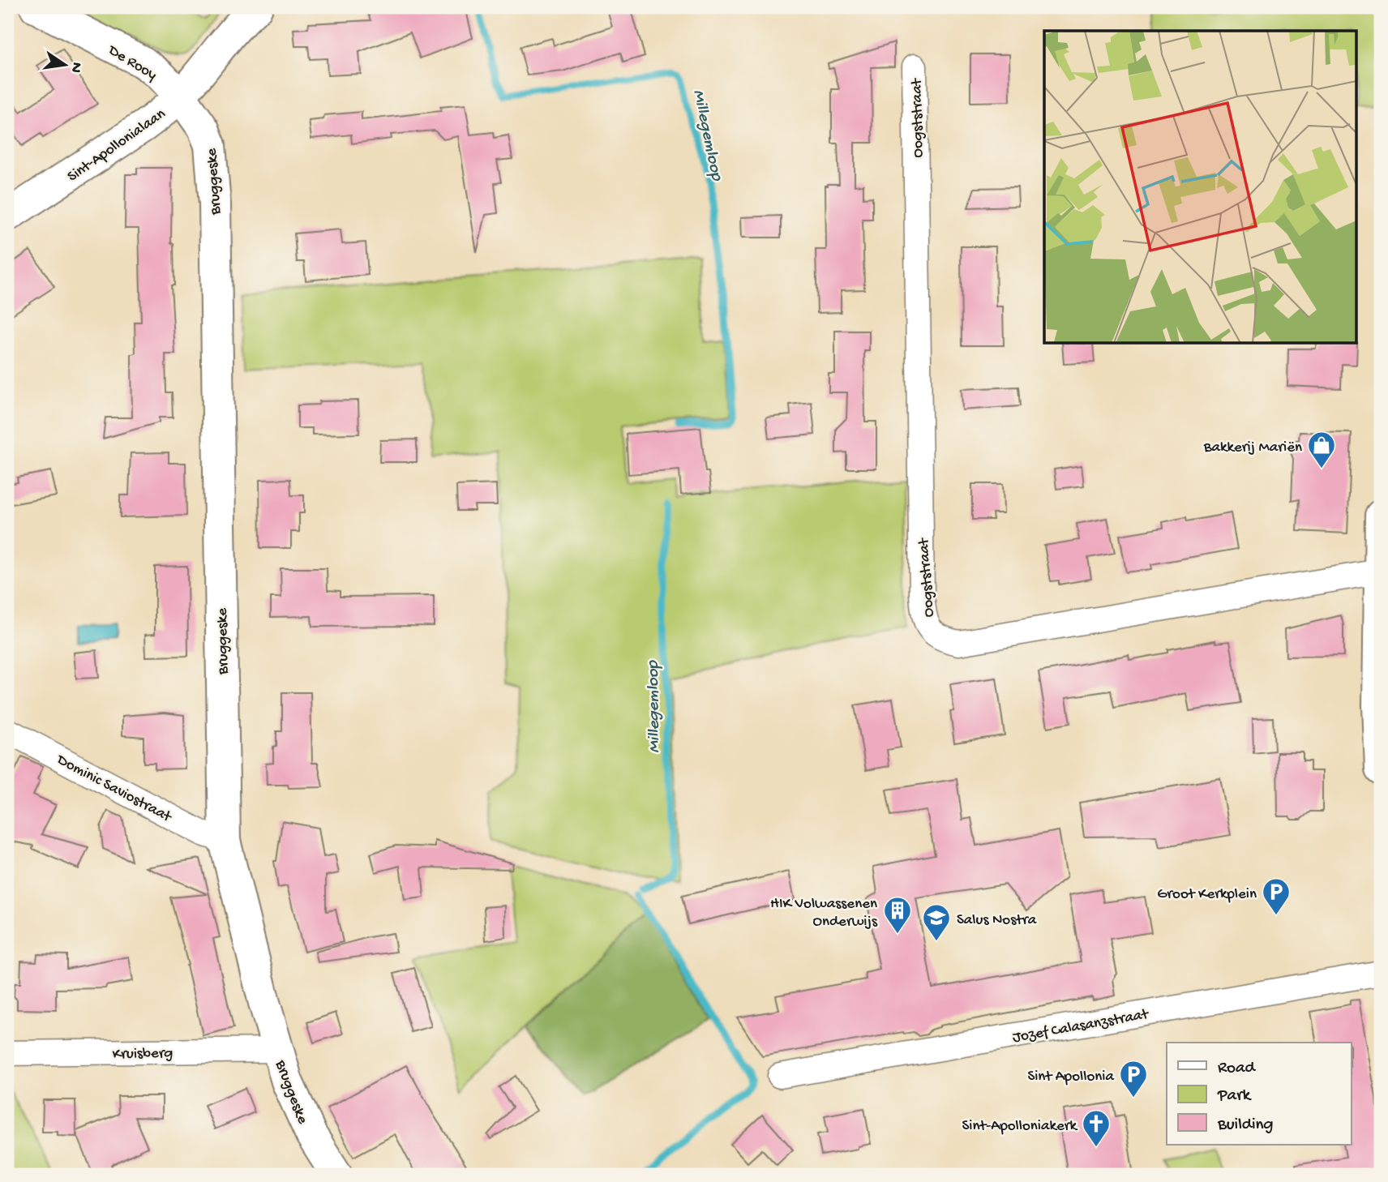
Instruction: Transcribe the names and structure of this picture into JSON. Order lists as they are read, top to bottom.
{
  "streets": {
    "street": [
      "De Rooy",
      "Oogststraat",
      "Sint-Apollonialaan",
      "Bruggeske",
      "Dominic Saviostraat",
      "Jozef Calasanzstraat",
      "Kruisberg"
    ]
  },
  "crossings": [
    ["De Rooy", "Sint-Apollonialaan"],
    ["De Rooy", "Bruggeske"],
    ["Sint-Apollonialaan", "Bruggeske"],
    ["Bruggeske", "Dominic Saviostraat"],
    ["Bruggeske", "Kruisberg"]
  ],
  "water": ["Millegemloop"],
  "places": {
    "shop": ["Bakkerij Mariën"],
    "parking": ["Groot Kerkplein", "Sint Apollonia"],
    "building": ["HIK Volwassenen Onderwijs"],
    "school or university": ["Salus Nostra"],
    "church": ["Sint-Apolloniakerk"]
  },
  "legend": ["Road", "Park", "Building"],
  "north": "right"
}
